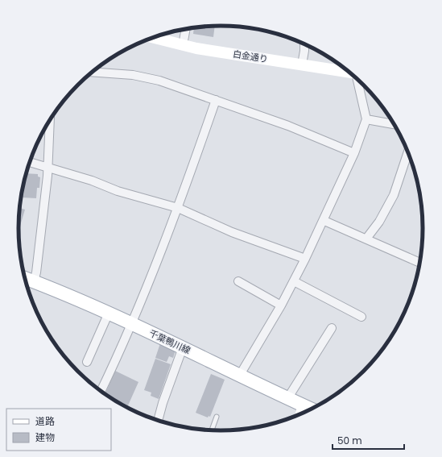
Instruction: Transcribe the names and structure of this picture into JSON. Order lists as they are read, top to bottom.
{
  "streets": {
    "main road": ["千葉鴨川線"],
    "street": ["白金通り"]
  },
  "legend": ["道路", "建物"],
  "scale_bar": "50 m"
}
